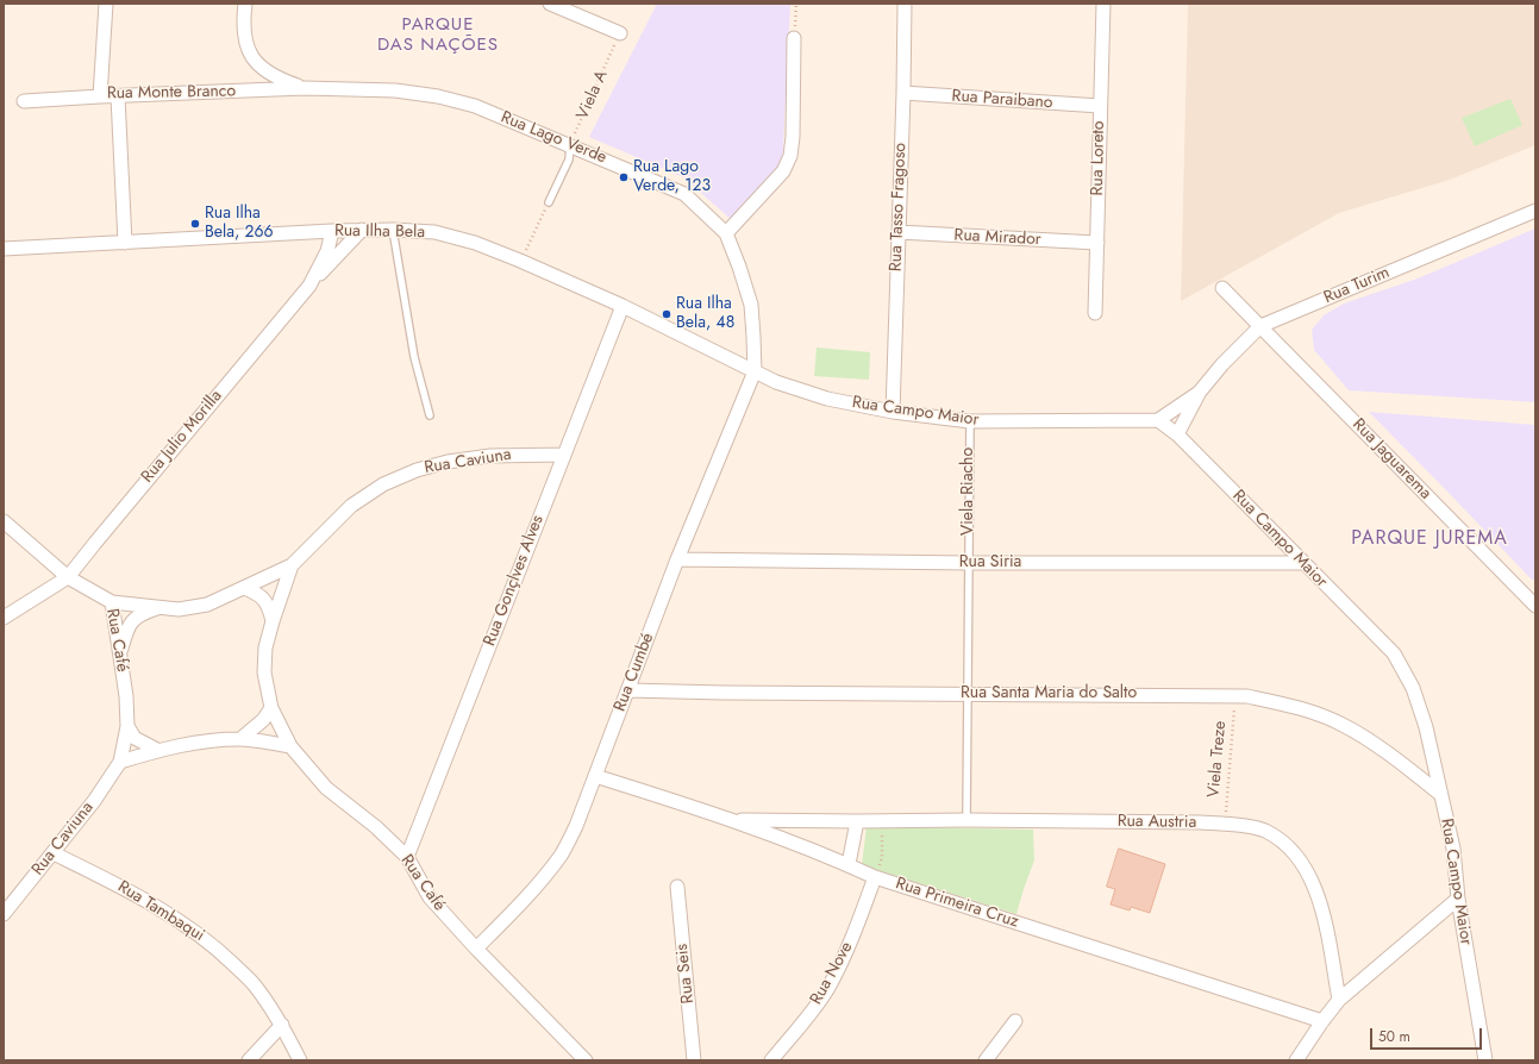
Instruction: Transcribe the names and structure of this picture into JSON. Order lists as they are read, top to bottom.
{
  "streets": {
    "street": [
      "Rua Monte Branco",
      "Rua Paraibano",
      "Rua Lago Verde",
      "Rua Loreto",
      "Rua Tasso Fragoso",
      "Rua Ilha Bela",
      "Rua Mirador",
      "Rua Turim",
      "Rua Campo Maior",
      "Rua Julio Morilla",
      "Rua Jaguarema",
      "Rua Caviuna",
      "Rua Siria",
      "Rua Gonçlves Alves",
      "Rua Café",
      "Rua Cumbé",
      "Rua Santa Maria do Salto",
      "Rua Austria",
      "Rua Primeira Cruz",
      "Rua Tambaqui",
      "Rua Seis",
      "Rua Nove"
    ],
    "lane": ["Viela Riacho"],
    "path": ["Viela A", "Viela Treze"]
  },
  "crossings": [
    ["Rua Monte Branco", "Rua Lago Verde"],
    ["Viela A", "Rua Lago Verde"],
    ["Rua Paraibano", "Rua Loreto"],
    ["Rua Paraibano", "Rua Tasso Fragoso"],
    ["Rua Lago Verde", "Rua Ilha Bela"],
    ["Rua Lago Verde", "Rua Campo Maior"],
    ["Rua Lago Verde", "Rua Cumbé"],
    ["Rua Loreto", "Rua Mirador"],
    ["Rua Tasso Fragoso", "Rua Mirador"],
    ["Rua Tasso Fragoso", "Rua Campo Maior"],
    ["Rua Ilha Bela", "Rua Campo Maior"],
    ["Rua Ilha Bela", "Rua Julio Morilla"],
    ["Rua Ilha Bela", "Rua Gonçlves Alves"],
    ["Rua Ilha Bela", "Rua Cumbé"],
    ["Rua Turim", "Rua Campo Maior"],
    ["Rua Turim", "Rua Jaguarema"],
    ["Rua Campo Maior", "Viela Riacho"],
    ["Rua Campo Maior", "Rua Siria"],
    ["Rua Campo Maior", "Rua Cumbé"],
    ["Rua Campo Maior", "Rua Santa Maria do Salto"],
    ["Rua Julio Morilla", "Rua Café"],
    ["Rua Caviuna", "Rua Gonçlves Alves"],
    ["Rua Caviuna", "Rua Café"],
    ["Rua Caviuna", "Rua Tambaqui"],
    ["Viela Riacho", "Rua Siria"],
    ["Viela Riacho", "Rua Santa Maria do Salto"],
    ["Viela Riacho", "Rua Austria"],
    ["Rua Siria", "Rua Cumbé"],
    ["Rua Gonçlves Alves", "Rua Café"],
    ["Rua Café", "Rua Cumbé"],
    ["Rua Cumbé", "Rua Santa Maria do Salto"],
    ["Rua Cumbé", "Rua Primeira Cruz"],
    ["Rua Santa Maria do Salto", "Viela Treze"],
    ["Viela Treze", "Rua Austria"],
    ["Rua Austria", "Rua Primeira Cruz"],
    ["Rua Primeira Cruz", "Rua Nove"]
  ],
  "districts": ["PARQUE DAS NAÇÕES", "PARQUE JUREMA"],
  "places": ["Rua Lago Verde, 123", "Rua Ilha Bela, 266", "Rua Ilha Bela, 48"],
  "scale_bar": "50 m"
}
